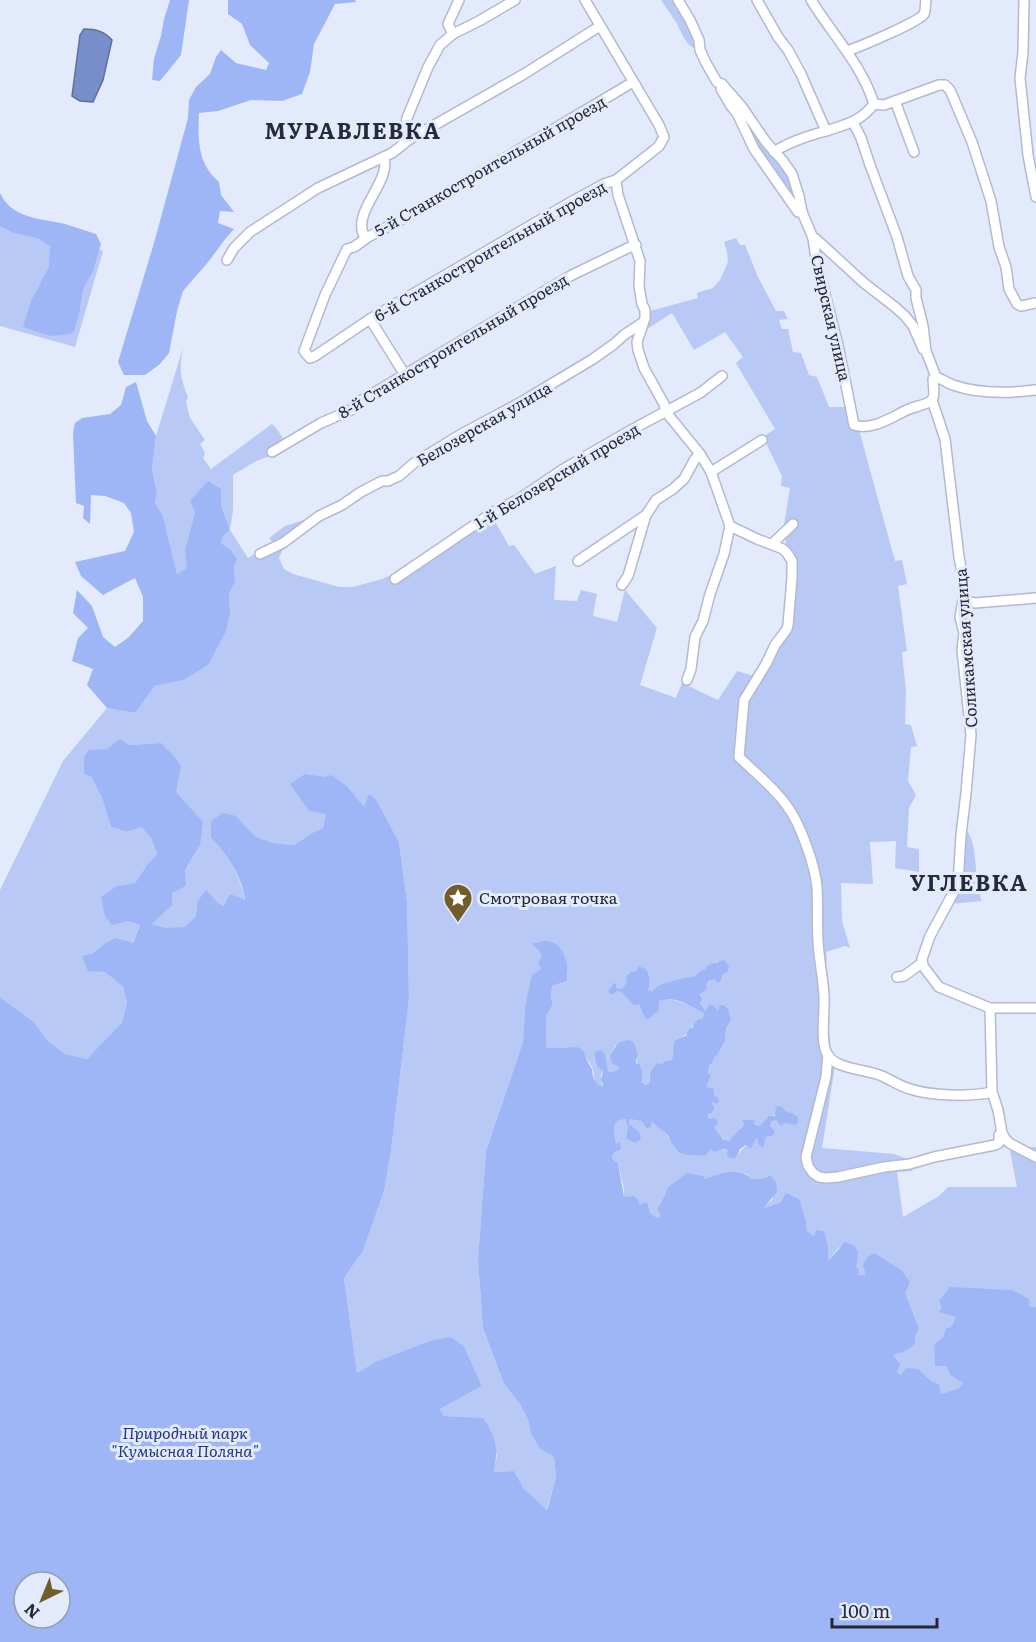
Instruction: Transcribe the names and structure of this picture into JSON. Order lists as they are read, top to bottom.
{
  "streets": {
    "street": [
      "5-й Станкостроительный проезд",
      "6-й Станкостроительный проезд",
      "Свирская улица",
      "8-й Станкостроительный проезд",
      "Белозерская улица",
      "1-й Белозерский проезд",
      "Соликамская улица"
    ]
  },
  "crossings": [
    ["5-й Станкостроительный проезд", "6-й Станкостроительный проезд"],
    ["Свирская улица", "Соликамская улица"]
  ],
  "districts": ["МУРАВЛЕВКА", "УГЛЕВКА"],
  "parks": ["Природный парк \"Кумысная Поляна\""],
  "places": {
    "place": ["Смотровая точка"]
  },
  "scale_bar": "100 m",
  "north": "bottom left"
}
